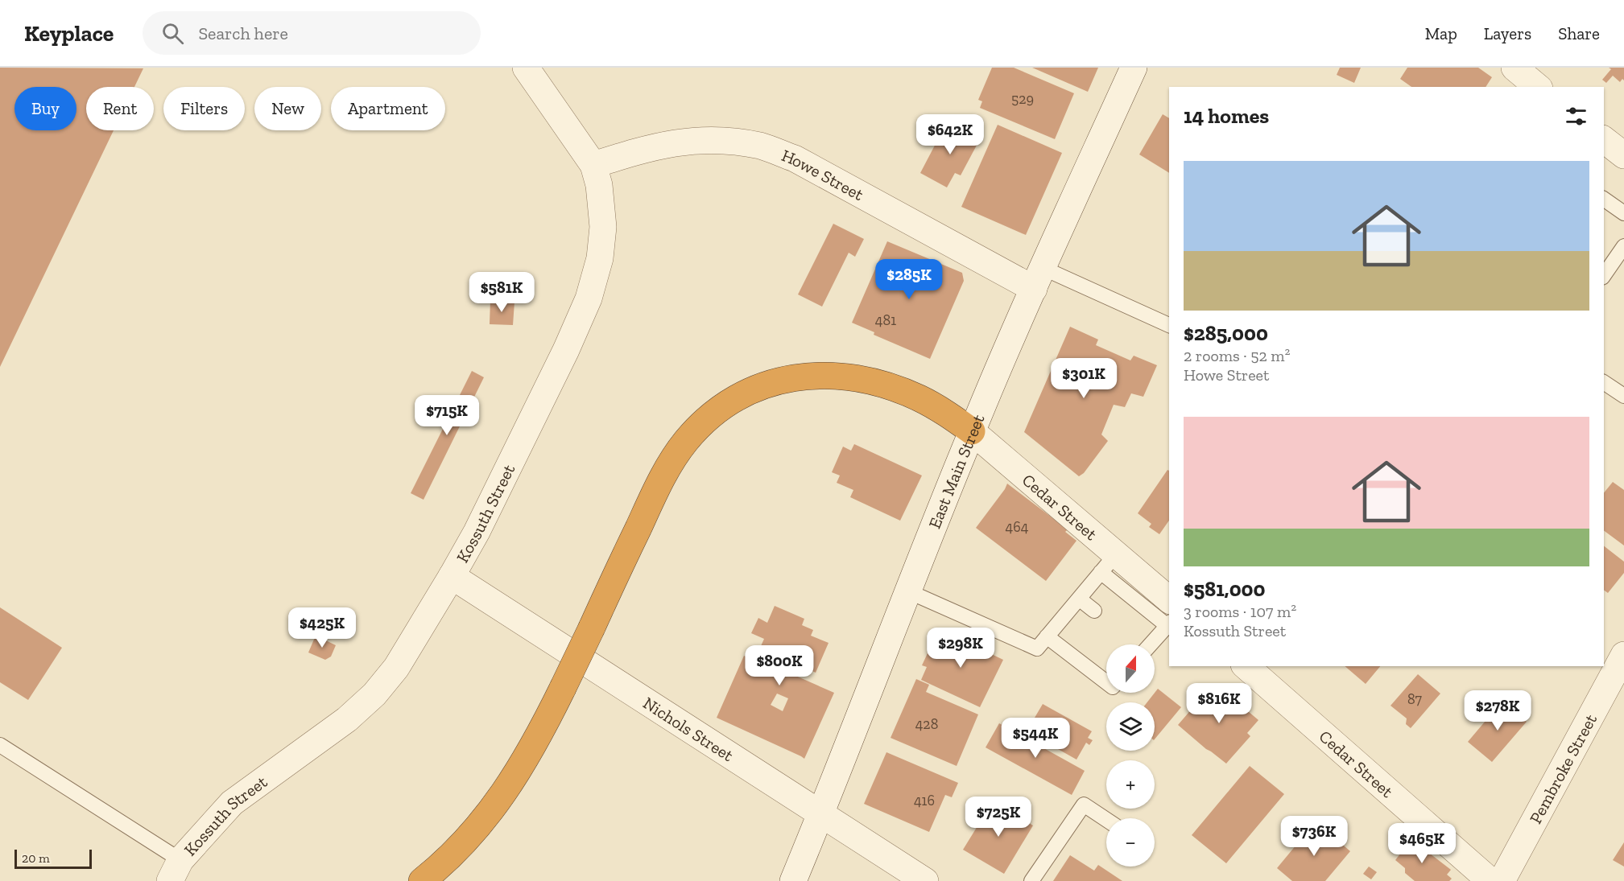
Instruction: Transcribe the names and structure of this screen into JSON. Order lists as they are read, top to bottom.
{
  "streets": {
    "street": [
      "Howe Street",
      "East Main Street",
      "Cedar Street",
      "Kossuth Street",
      "Nichols Street",
      "Pembroke Street"
    ]
  },
  "crossings": [
    ["Howe Street", "East Main Street"],
    ["Howe Street", "Kossuth Street"],
    ["East Main Street", "Cedar Street"],
    ["East Main Street", "Nichols Street"],
    ["Kossuth Street", "Nichols Street"]
  ],
  "house_numbers": [
    "529",
    "481",
    "464",
    "87",
    "428",
    "416"
  ],
  "scale_bar": "20 m",
  "north": "top",
  "page": {
    "header": "Keyplace",
    "search": "Search here",
    "nav": ["Map", "Layers", "Share"],
    "chip": [
      "Buy",
      "Rent",
      "Filters",
      "New",
      "Apartment"
    ],
    "heading": "14 homes",
    "price": [
      "$642K",
      "$285K",
      "$581K",
      "$301K",
      "$715K",
      "$425K",
      "$298K",
      "$800K",
      "$816K",
      "$278K",
      "$544K",
      "$725K",
      "$736K",
      "$465K"
    ],
    "list": [
      {
        "name": "$285,000",
        "note": "2 rooms · 52 m² · Howe Street"
      },
      {
        "name": "$581,000",
        "note": "3 rooms · 107 m² · Kossuth Street"
      }
    ],
    "map_buttons": ["+", "−"],
    "scale": "20 m"
  }
}
